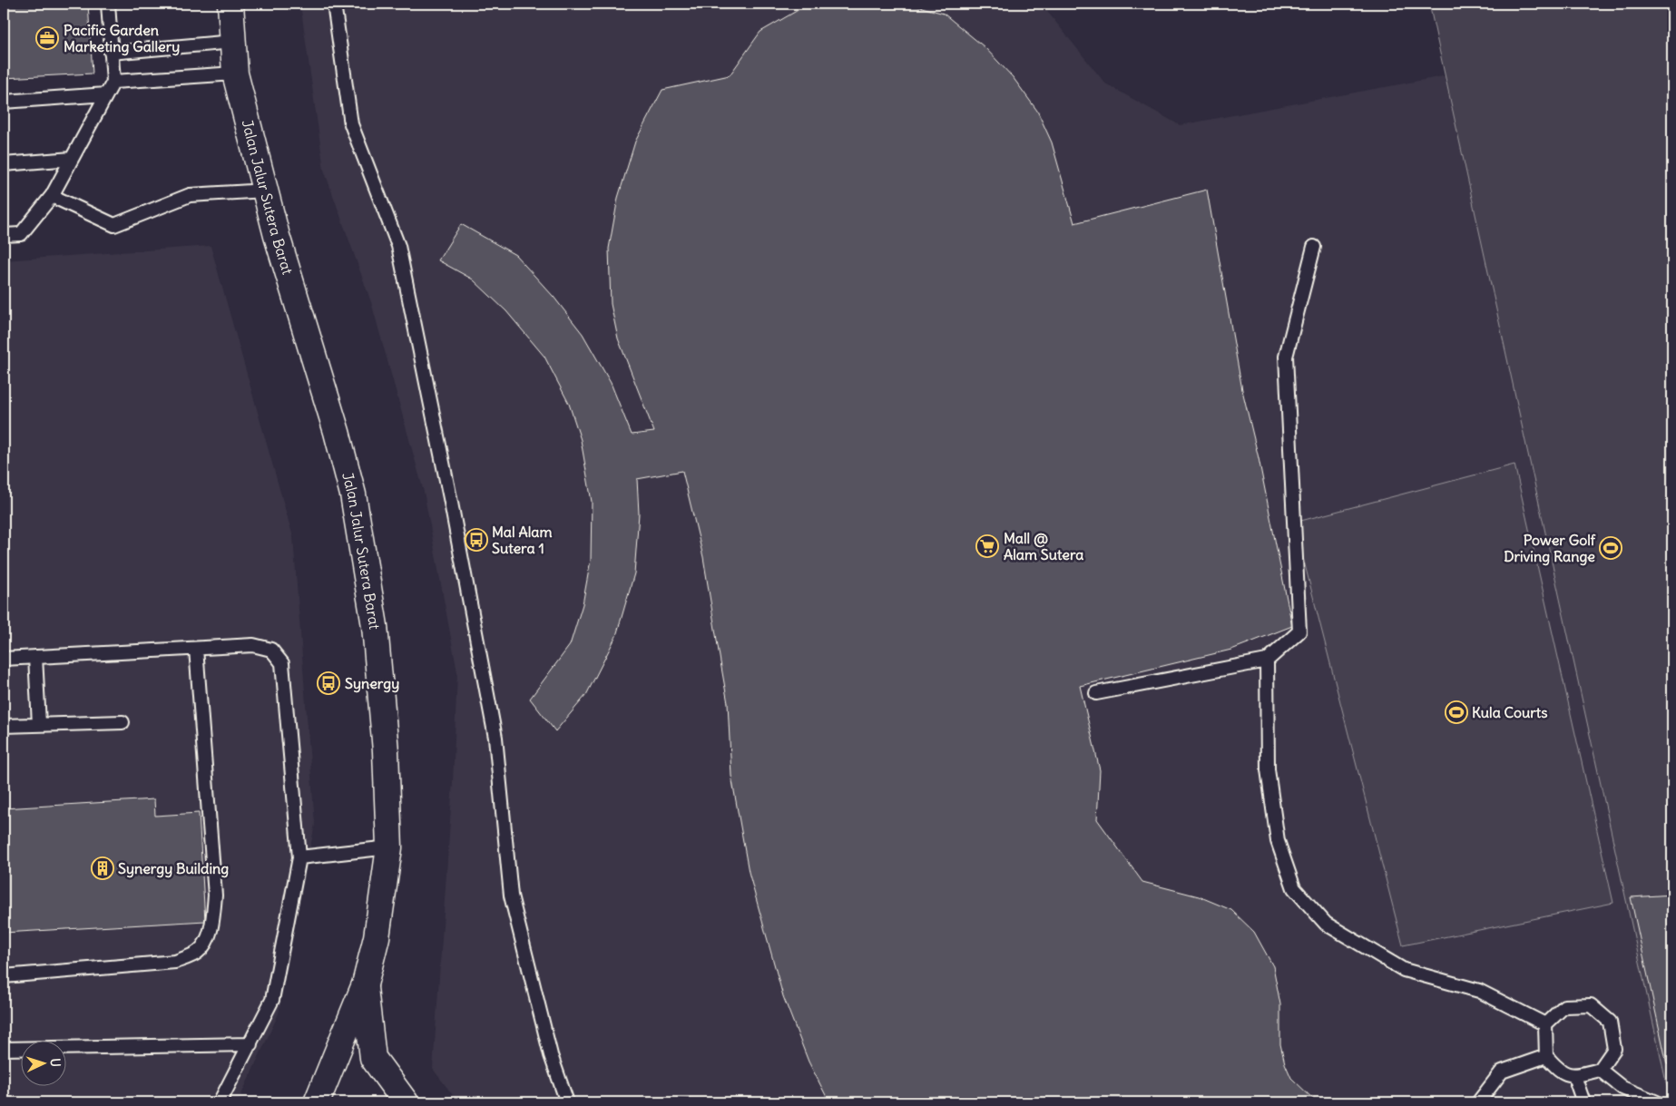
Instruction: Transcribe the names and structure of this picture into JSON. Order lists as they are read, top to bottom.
{
  "streets": {
    "street": ["Jalan Jalur Sutera Barat"]
  },
  "places": {
    "office": ["Pacific Garden Marketing Gallery"],
    "bus stop": ["Mal Alam Sutera 1", "Synergy"],
    "supermarket": ["Mall @ Alam Sutera"],
    "sports": ["Power Golf Driving Range", "Kula Courts"],
    "building": ["Synergy Building"]
  },
  "north": "right"
}
